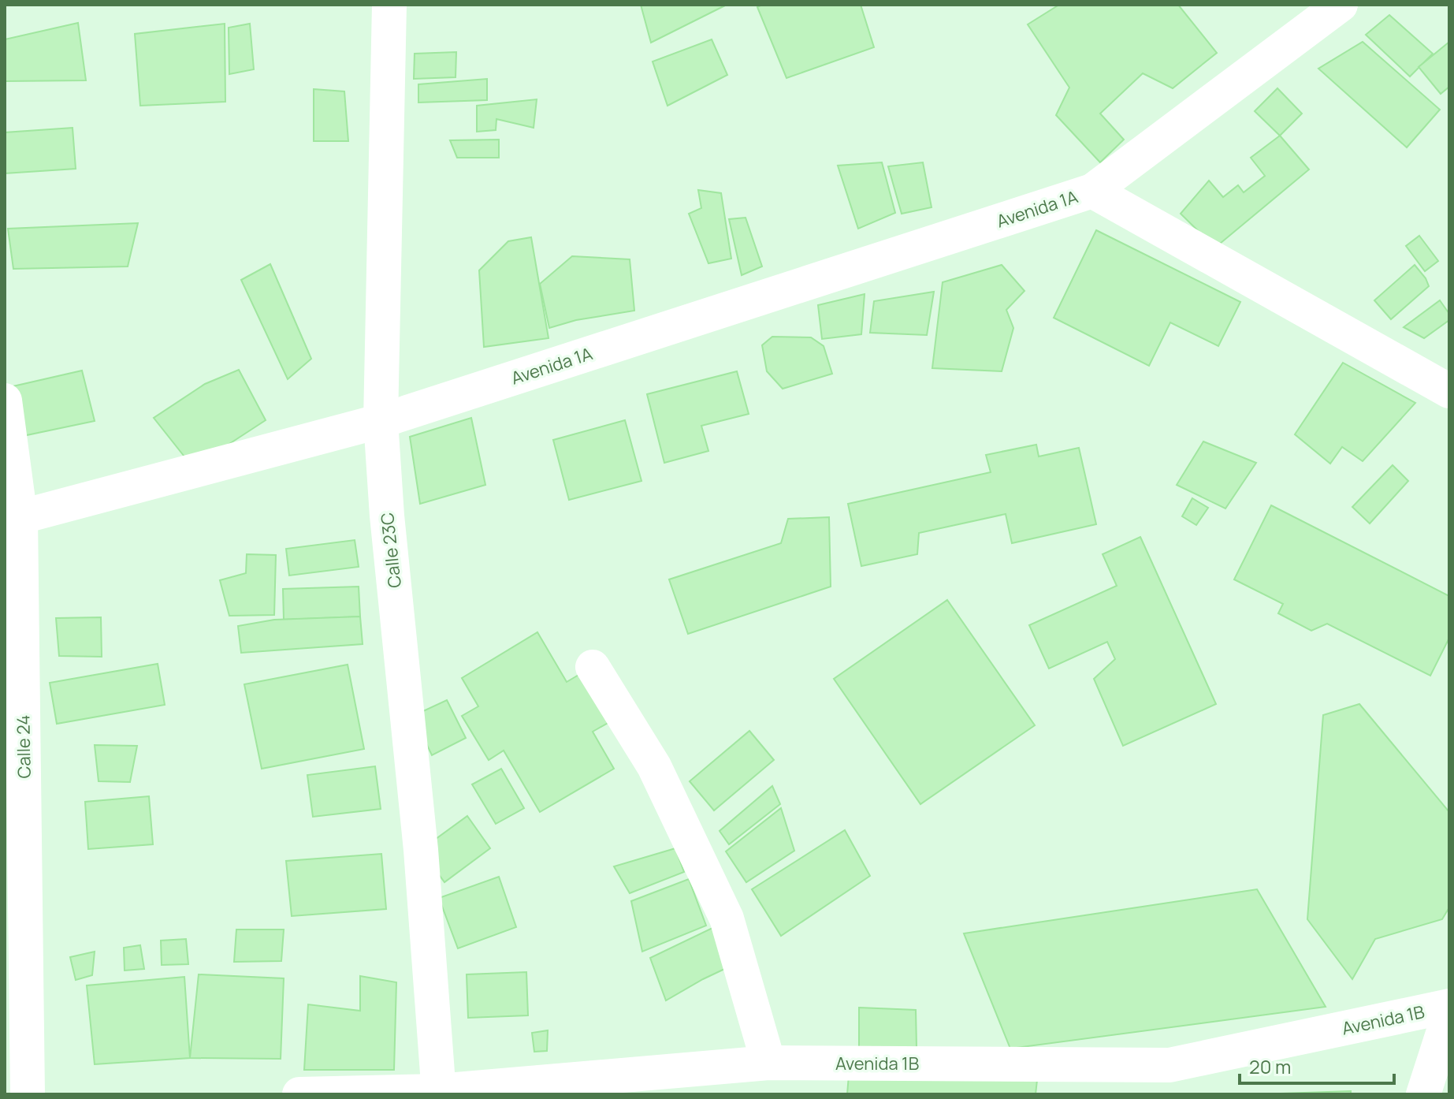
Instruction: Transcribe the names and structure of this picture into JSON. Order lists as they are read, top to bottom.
{
  "streets": {
    "street": [
      "Avenida 1A",
      "Calle 23C",
      "Calle 24",
      "Avenida 1B"
    ]
  },
  "crossings": [
    ["Avenida 1A", "Calle 23C"],
    ["Avenida 1A", "Calle 24"],
    ["Calle 23C", "Avenida 1B"]
  ],
  "scale_bar": "20 m"
}
